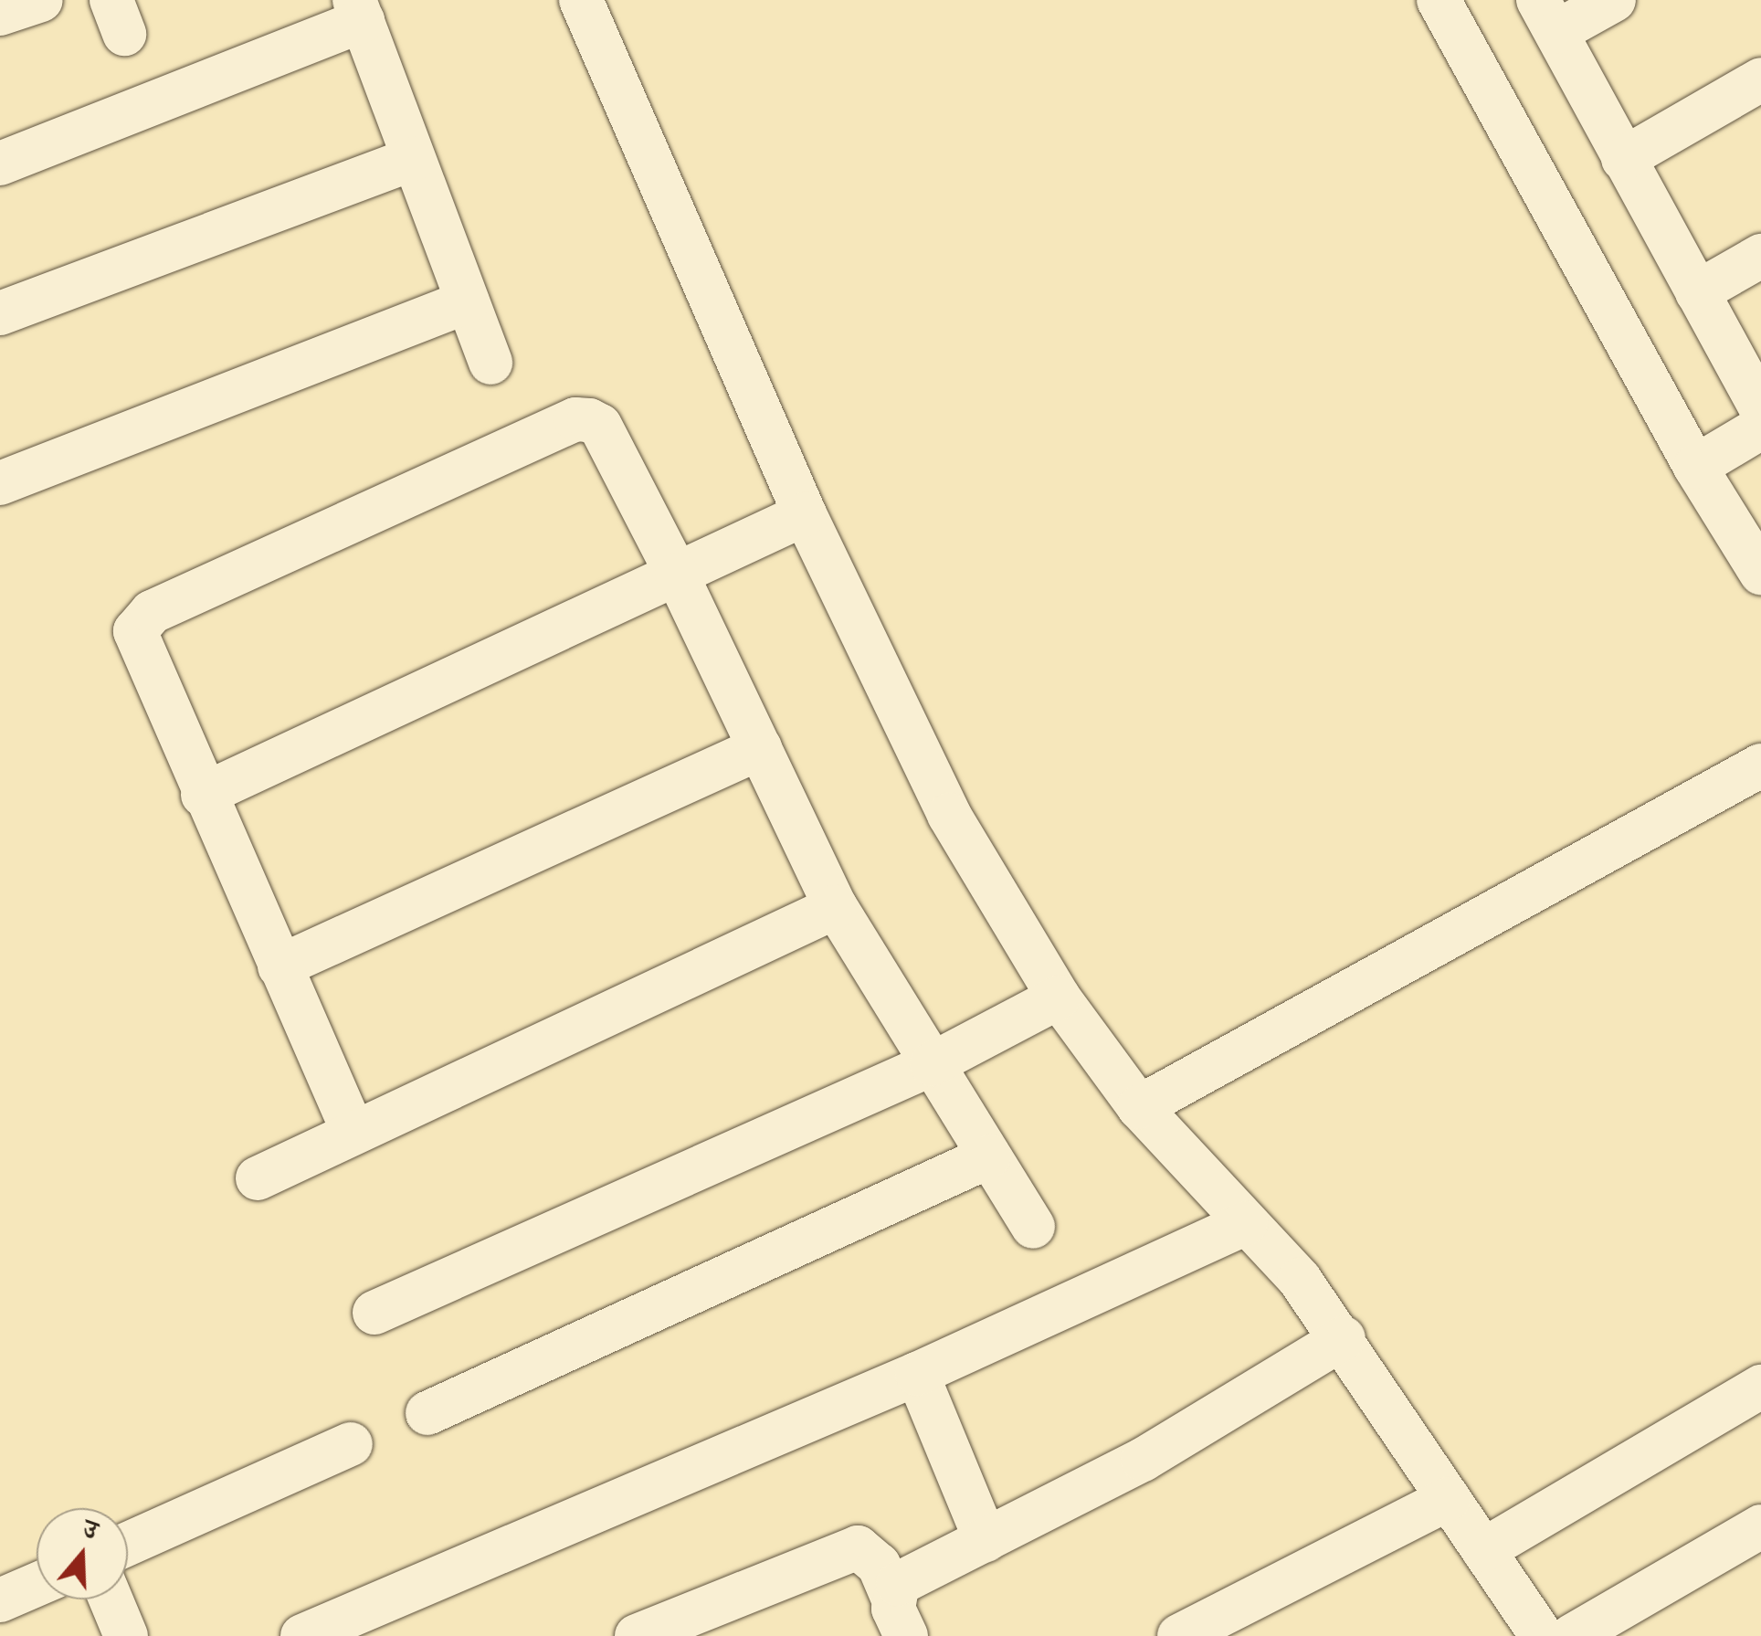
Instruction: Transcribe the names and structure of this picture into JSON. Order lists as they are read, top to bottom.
{
  "north": "top"
}
